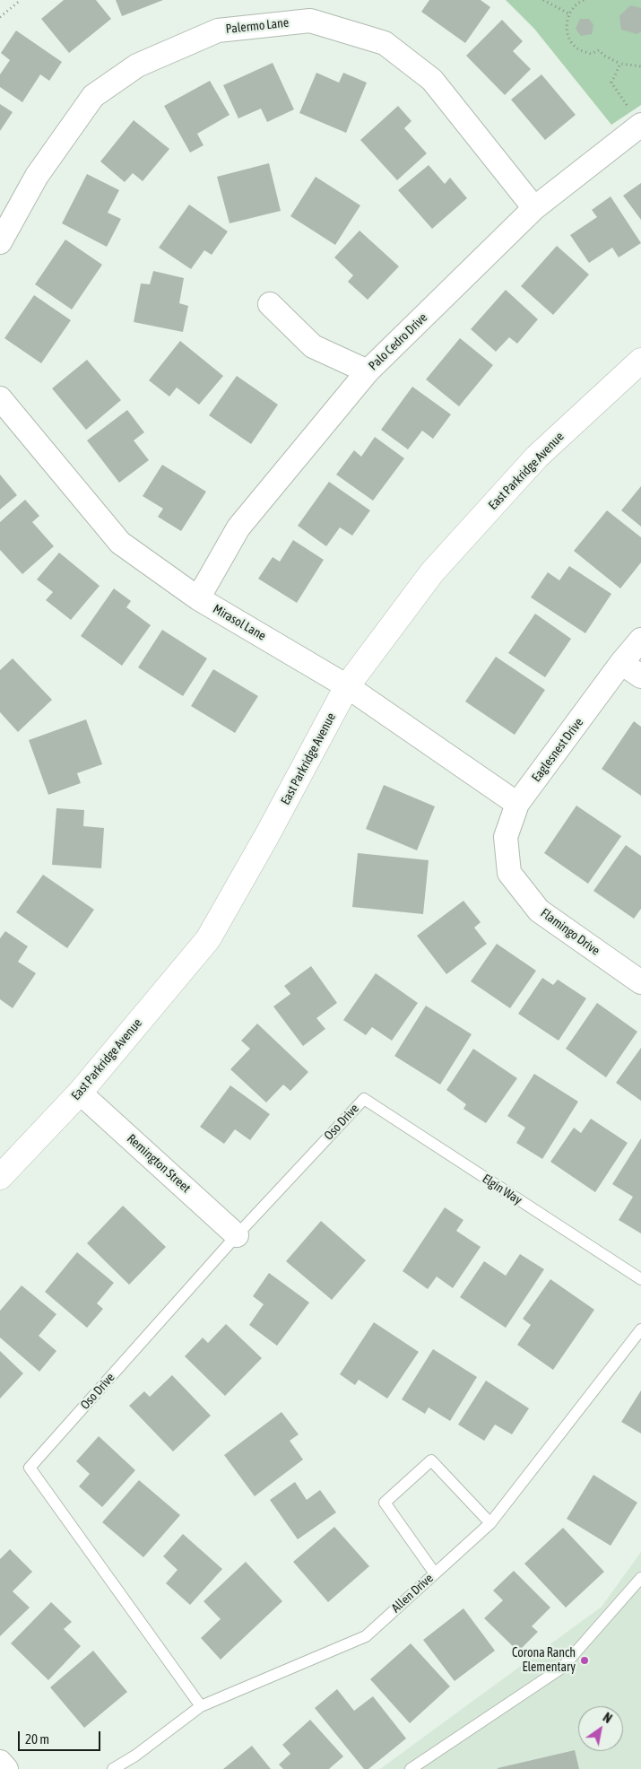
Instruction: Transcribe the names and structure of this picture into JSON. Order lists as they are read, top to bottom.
{
  "streets": {
    "main road": ["East Parkridge Avenue"],
    "street": [
      "Palermo Lane",
      "Palo Cedro Drive",
      "Mirasol Lane",
      "Eaglesnest Drive",
      "Flamingo Drive",
      "Remington Street"
    ],
    "lane": ["Oso Drive", "Elgin Way", "Allen Drive"]
  },
  "crossings": [
    ["Palermo Lane", "Palo Cedro Drive"],
    ["Palo Cedro Drive", "Mirasol Lane"],
    ["East Parkridge Avenue", "Mirasol Lane"],
    ["East Parkridge Avenue", "Remington Street"],
    ["Mirasol Lane", "Eaglesnest Drive"],
    ["Eaglesnest Drive", "Flamingo Drive"],
    ["Oso Drive", "Remington Street"],
    ["Oso Drive", "Elgin Way"],
    ["Oso Drive", "Allen Drive"]
  ],
  "places": ["Corona Ranch Elementary"],
  "scale_bar": "20 m",
  "north": "top right"
}
